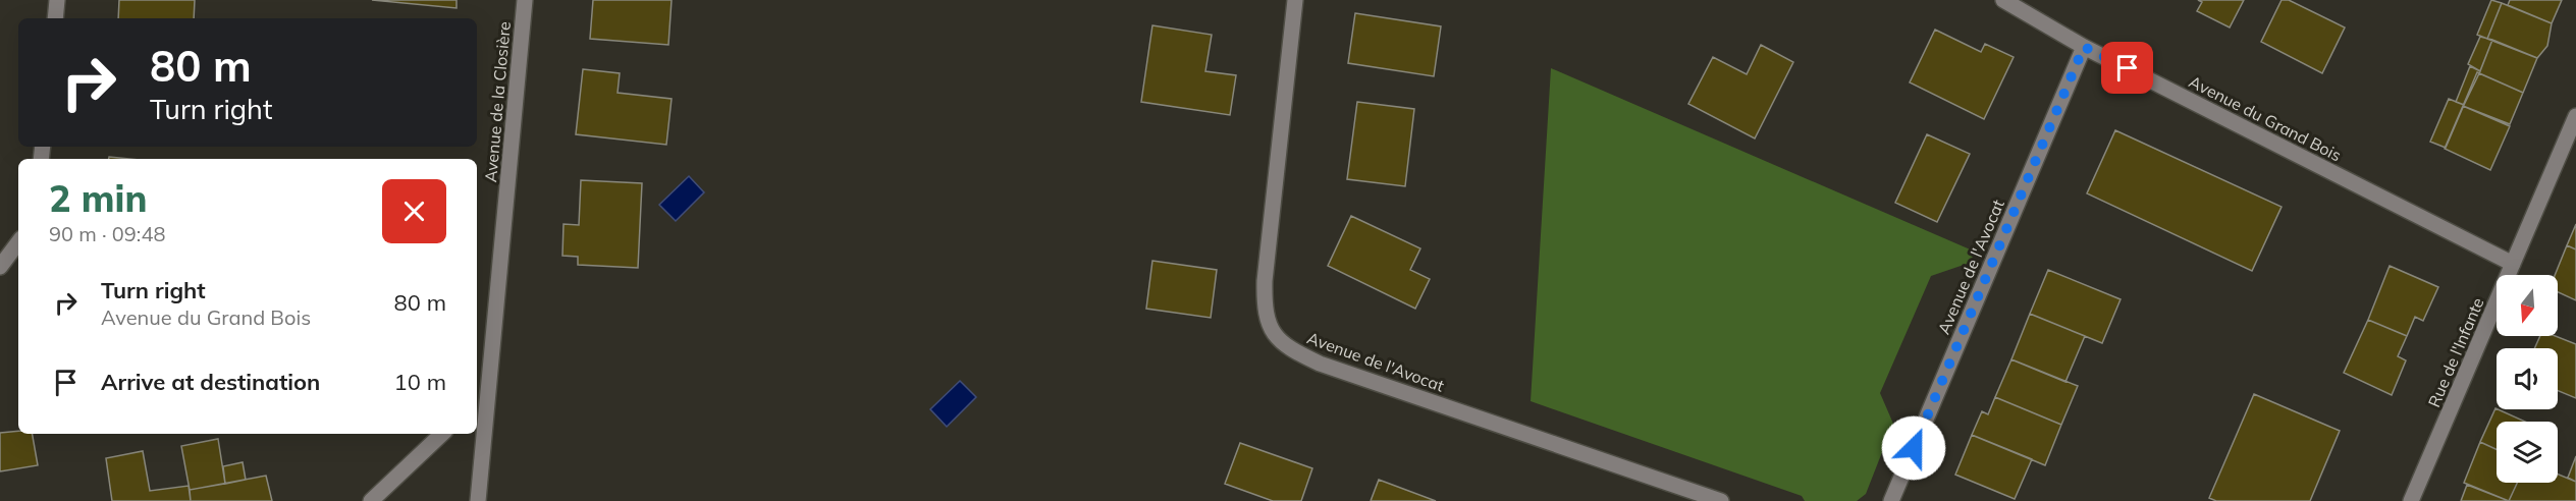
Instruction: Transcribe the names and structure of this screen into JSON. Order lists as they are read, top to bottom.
{
  "streets": {
    "street": [
      "Avenue de la Closière",
      "Avenue du Grand Bois",
      "Avenue de l'Avocat",
      "Rue de l'Infante"
    ]
  },
  "crossings": [
    ["Avenue du Grand Bois", "Avenue de l'Avocat"],
    ["Avenue du Grand Bois", "Rue de l'Infante"]
  ],
  "north": "bottom",
  "page": {
    "turn": ["80 m", "Turn right"],
    "heading": ["2 min", "90 m · 09:48"],
    "list": [
      {
        "name": "Turn right",
        "note": "Avenue du Grand Bois",
        "value": "80 m"
      },
      {
        "name": "Arrive at destination",
        "value": "10 m"
      }
    ]
  }
}
